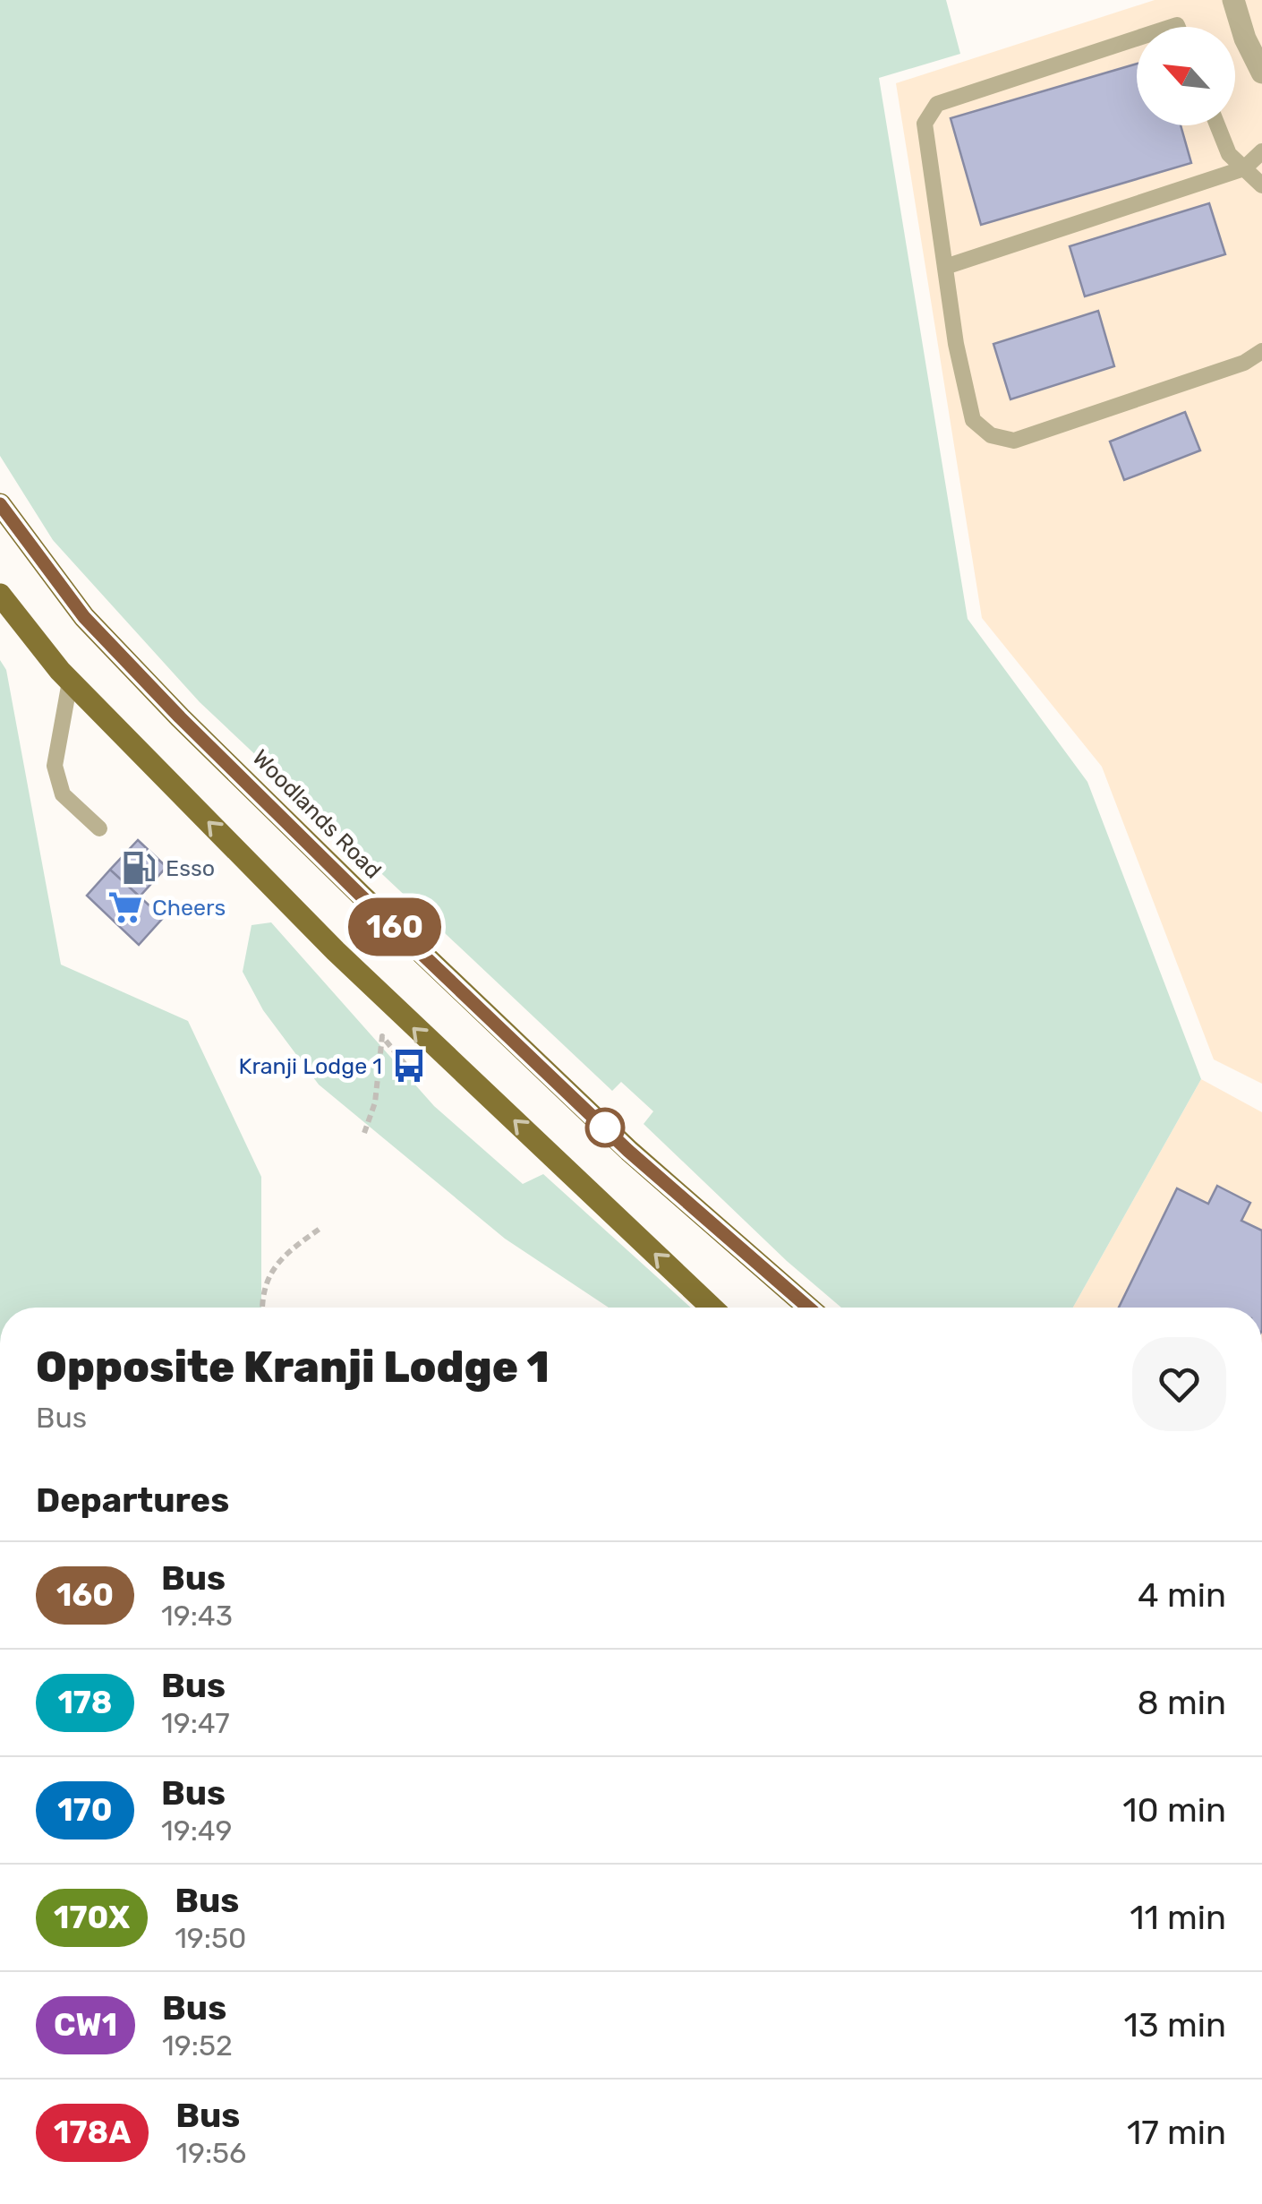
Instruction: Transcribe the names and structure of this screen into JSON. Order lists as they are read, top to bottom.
{
  "streets": {
    "main road": ["Woodlands Road"]
  },
  "places": {
    "fuel station": ["Esso"],
    "supermarket": ["Cheers"],
    "bus stop": ["Kranji Lodge 1"]
  },
  "lines": ["bus line 160"],
  "north": "top left",
  "page": {
    "on_map": "160",
    "heading": [
      ["Opposite Kranji Lodge 1", "Bus"],
      "Departures"
    ],
    "list": [
      {
        "mark": "160",
        "name": "Bus",
        "note": "19:43",
        "value": "4 min"
      },
      {
        "mark": "178",
        "name": "Bus",
        "note": "19:47",
        "value": "8 min"
      },
      {
        "mark": "170",
        "name": "Bus",
        "note": "19:49",
        "value": "10 min"
      },
      {
        "mark": "170X",
        "name": "Bus",
        "note": "19:50",
        "value": "11 min"
      },
      {
        "mark": "CW1",
        "name": "Bus",
        "note": "19:52",
        "value": "13 min"
      },
      {
        "mark": "178A",
        "name": "Bus",
        "note": "19:56",
        "value": "17 min"
      }
    ]
  }
}
